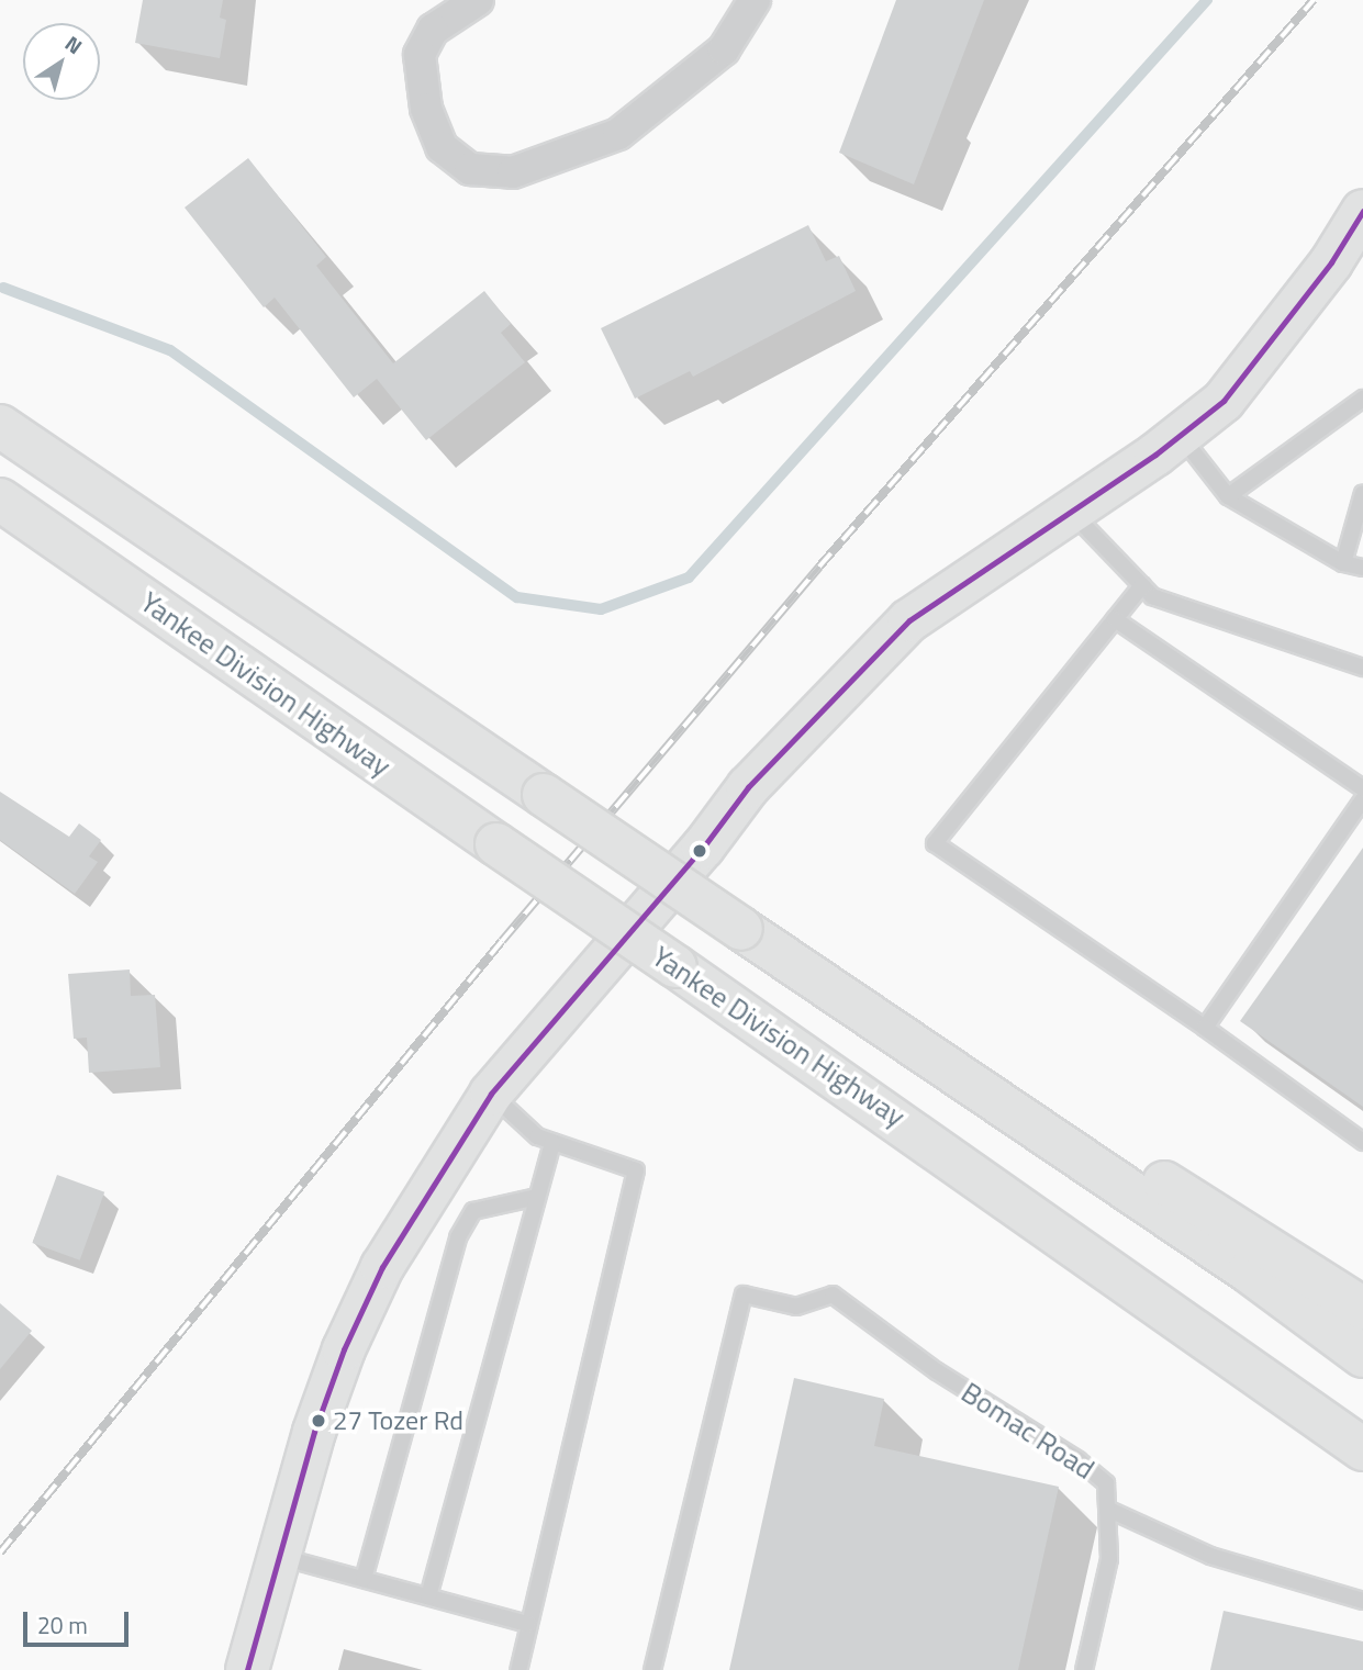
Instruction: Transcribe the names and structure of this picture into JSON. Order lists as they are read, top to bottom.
{
  "streets": {
    "main road": ["Yankee Division Highway"],
    "lane": ["Bomac Road"]
  },
  "places": ["27 Tozer Rd"],
  "scale_bar": "20 m",
  "north": "top right"
}
